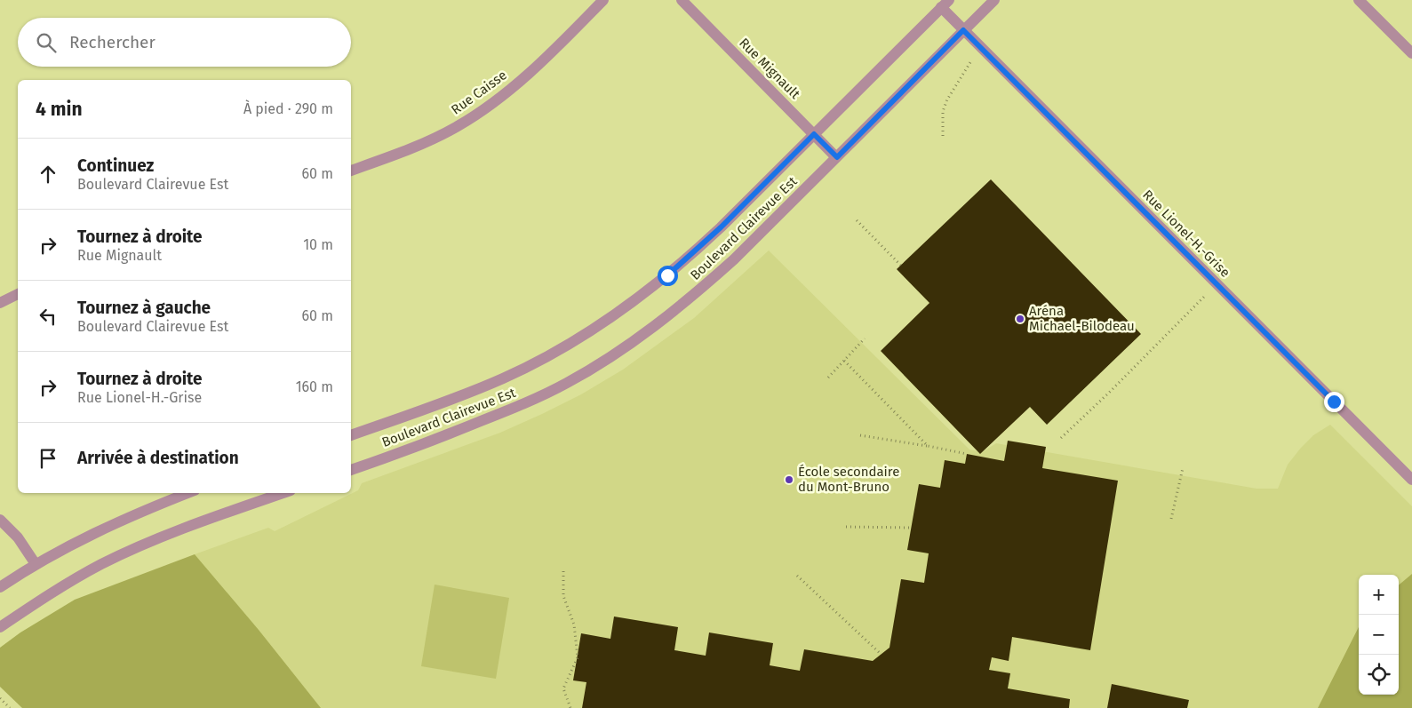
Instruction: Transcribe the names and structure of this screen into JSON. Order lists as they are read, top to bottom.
{
  "streets": {
    "street": [
      "Rue Mignault",
      "Rue Caisse",
      "Boulevard Clairevue Est",
      "Rue Lionel-H.-Grise"
    ]
  },
  "crossings": [
    ["Rue Mignault", "Boulevard Clairevue Est"],
    ["Boulevard Clairevue Est", "Rue Lionel-H.-Grise"]
  ],
  "places": ["Aréna Michael-Bilodeau", "École secondaire du Mont-Bruno"],
  "page": {
    "search": "Rechercher",
    "heading": ["4 min", "À pied · 290 m"],
    "list": [
      ["Continuez", "Boulevard Clairevue Est", "60 m"],
      ["Tournez à droite", "Rue Mignault", "10 m"],
      ["Tournez à gauche", "Boulevard Clairevue Est", "60 m"],
      ["Tournez à droite", "Rue Lionel-H.-Grise", "160 m"],
      "Arrivée à destination"
    ],
    "map_buttons": ["+", "−"]
  }
}
